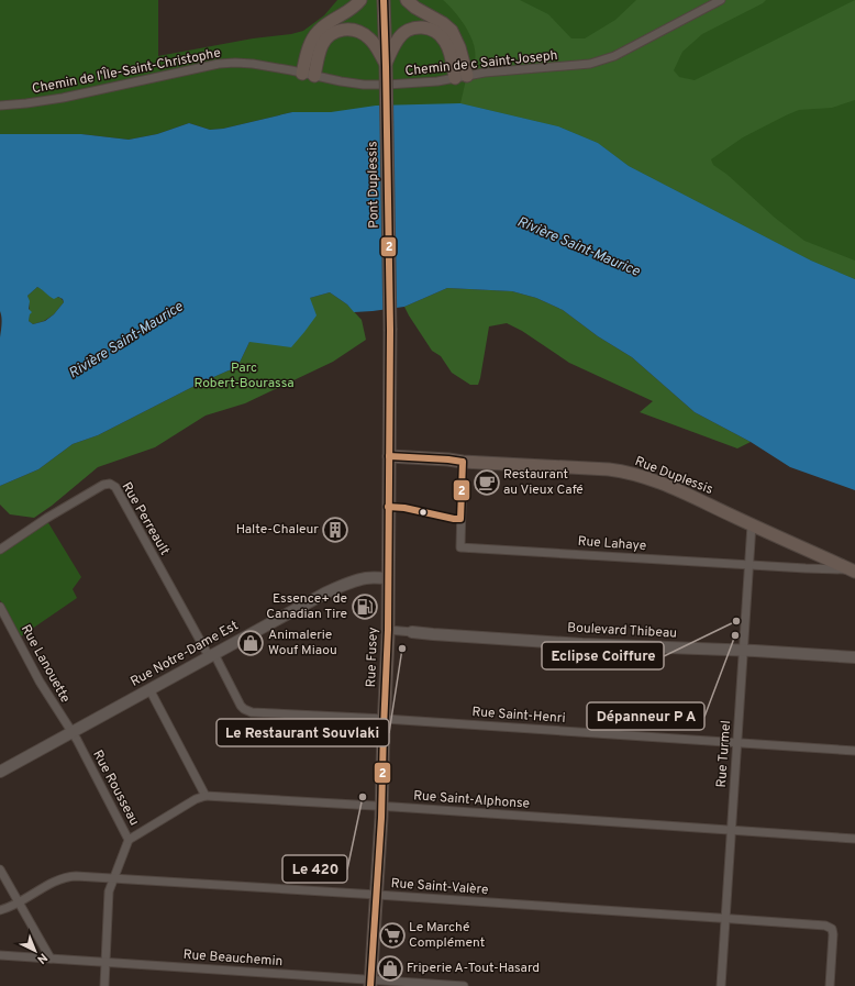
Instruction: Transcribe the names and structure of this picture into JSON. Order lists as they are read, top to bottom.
{
  "streets": {
    "main road": ["Pont Duplessis", "Rue Duplessis", "Rue Fusey"],
    "street": [
      "Chemin de c Saint-Joseph",
      "Chemin de l'Île-Saint-Christophe",
      "Rue Perreault",
      "Rue Lahaye",
      "Boulevard Thibeau",
      "Rue Notre-Dame Est",
      "Rue Lanouette",
      "Rue Saint-Henri",
      "Rue Turmel",
      "Rue Rousseau",
      "Rue Saint-Alphonse",
      "Rue Saint-Valère",
      "Rue Beauchemin"
    ]
  },
  "crossings": [
    ["Chemin de c Saint-Joseph", "Chemin de l'Île-Saint-Christophe"],
    ["Pont Duplessis", "Rue Fusey"],
    ["Rue Duplessis", "Rue Lahaye"],
    ["Rue Duplessis", "Rue Fusey"],
    ["Rue Duplessis", "Rue Turmel"],
    ["Rue Perreault", "Rue Notre-Dame Est"],
    ["Rue Perreault", "Rue Saint-Henri"],
    ["Rue Lahaye", "Rue Turmel"],
    ["Boulevard Thibeau", "Rue Fusey"],
    ["Boulevard Thibeau", "Rue Turmel"],
    ["Rue Notre-Dame Est", "Rue Fusey"],
    ["Rue Notre-Dame Est", "Rue Lanouette"],
    ["Rue Notre-Dame Est", "Rue Saint-Henri"],
    ["Rue Notre-Dame Est", "Rue Rousseau"],
    ["Rue Fusey", "Rue Saint-Henri"],
    ["Rue Fusey", "Rue Saint-Alphonse"],
    ["Rue Fusey", "Rue Saint-Valère"],
    ["Rue Fusey", "Rue Beauchemin"],
    ["Rue Lanouette", "Rue Rousseau"],
    ["Rue Saint-Henri", "Rue Turmel"],
    ["Rue Turmel", "Rue Saint-Alphonse"],
    ["Rue Turmel", "Rue Saint-Valère"],
    ["Rue Rousseau", "Rue Saint-Valère"],
    ["Rue Rousseau", "Rue Beauchemin"]
  ],
  "water": ["Rivière Saint-Maurice"],
  "parks": ["Parc Robert-Bourassa"],
  "places": {
    "cafe": ["Restaurant au Vieux Café"],
    "building": ["Halte-Chaleur"],
    "fuel station": ["Essence+ de Canadian Tire"],
    "other": [
      "Eclipse Coiffure",
      "Dépanneur P A",
      "Le Restaurant Souvlaki",
      "Le 420"
    ],
    "shop": ["Animalerie Wouf Miaou", "Friperie A-Tout-Hasard"],
    "supermarket": ["Le Marché Complément"]
  },
  "lines": ["transit line 2"],
  "north": "bottom right"
}
